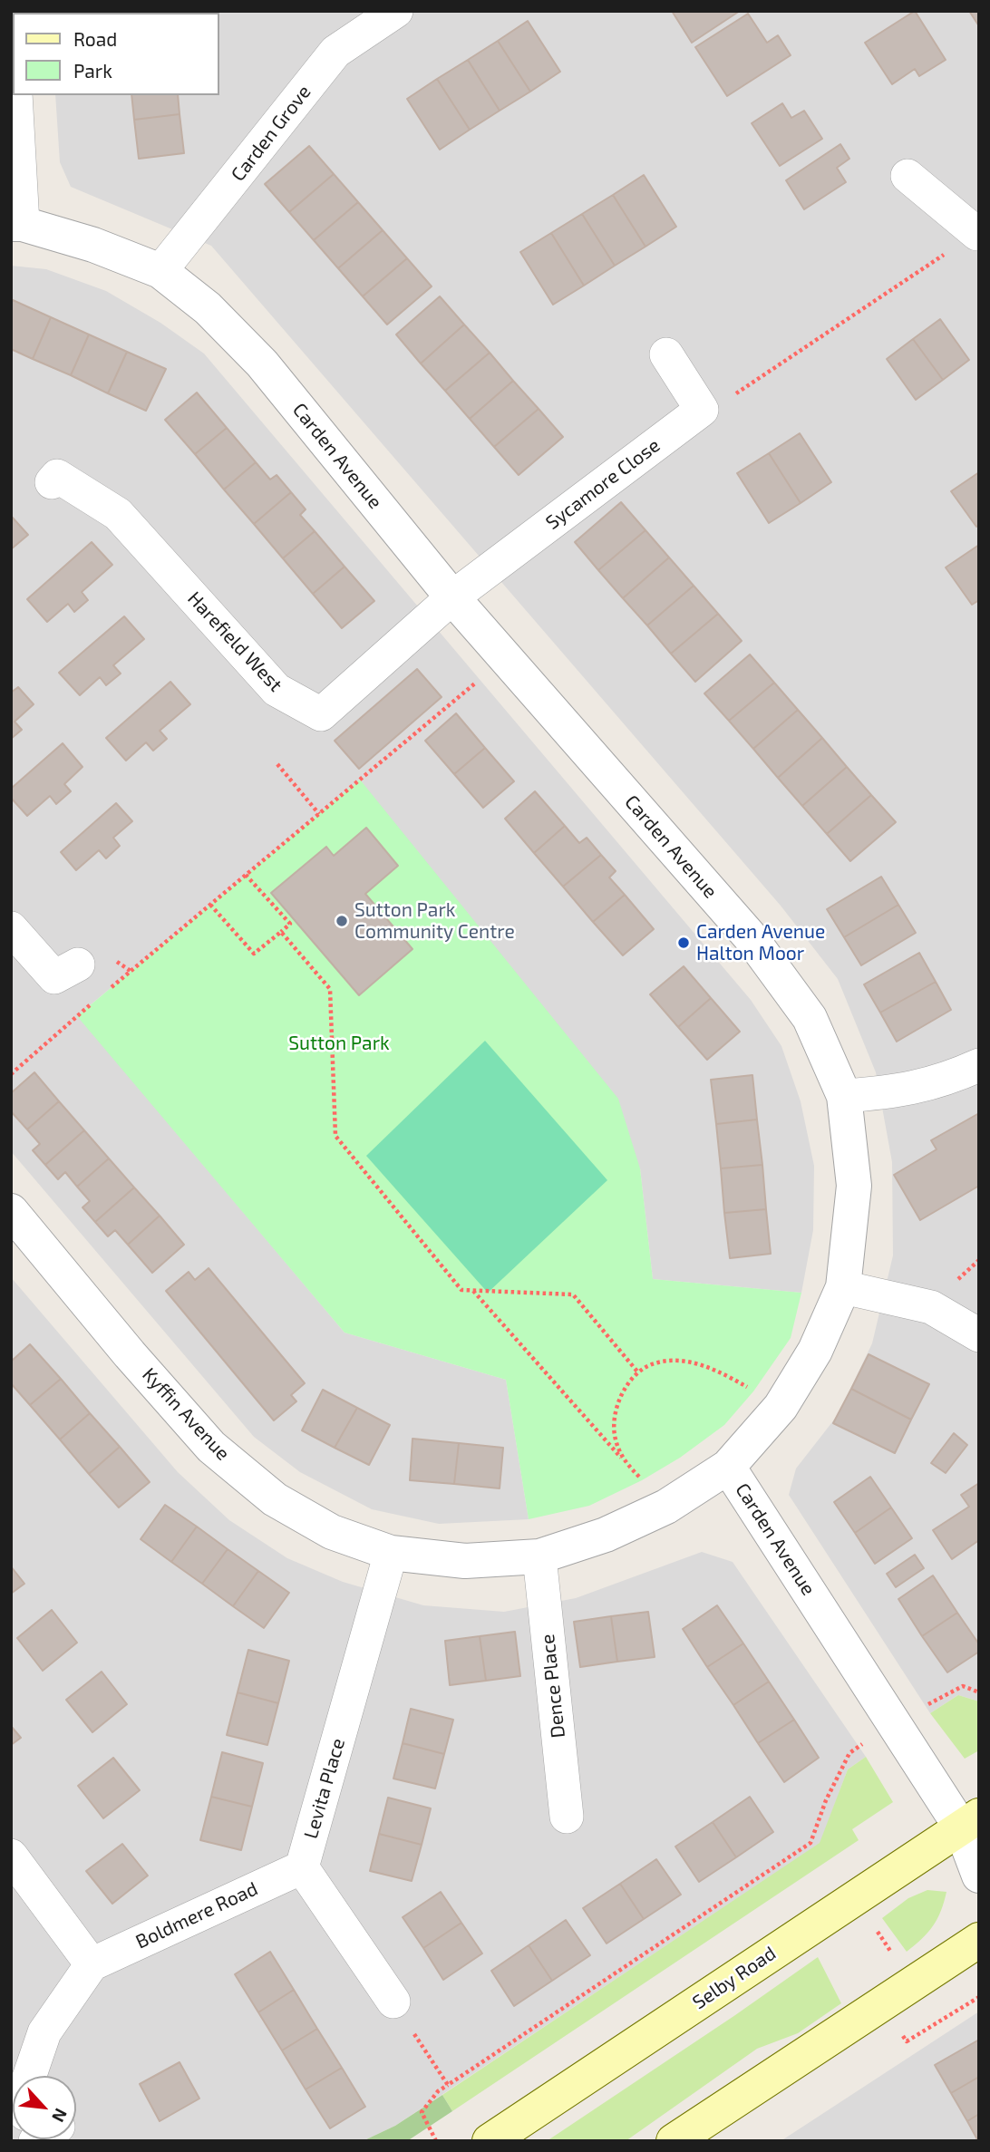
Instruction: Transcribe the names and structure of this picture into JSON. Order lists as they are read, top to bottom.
{
  "streets": {
    "main road": ["Selby Road"],
    "street": [
      "Carden Grove",
      "Carden Avenue",
      "Sycamore Close",
      "Harefield West",
      "Kyffin Avenue",
      "Dence Place",
      "Levita Place",
      "Boldmere Road"
    ]
  },
  "crossings": [
    ["Carden Grove", "Carden Avenue"],
    ["Carden Avenue", "Sycamore Close"],
    ["Carden Avenue", "Harefield West"],
    ["Carden Avenue", "Kyffin Avenue"],
    ["Carden Avenue", "Selby Road"],
    ["Sycamore Close", "Harefield West"],
    ["Kyffin Avenue", "Dence Place"],
    ["Kyffin Avenue", "Levita Place"],
    ["Levita Place", "Boldmere Road"]
  ],
  "parks": ["Sutton Park"],
  "places": ["Sutton Park Community Centre", "Carden Avenue Halton Moor"],
  "legend": ["Road", "Park"],
  "north": "bottom right"
}
